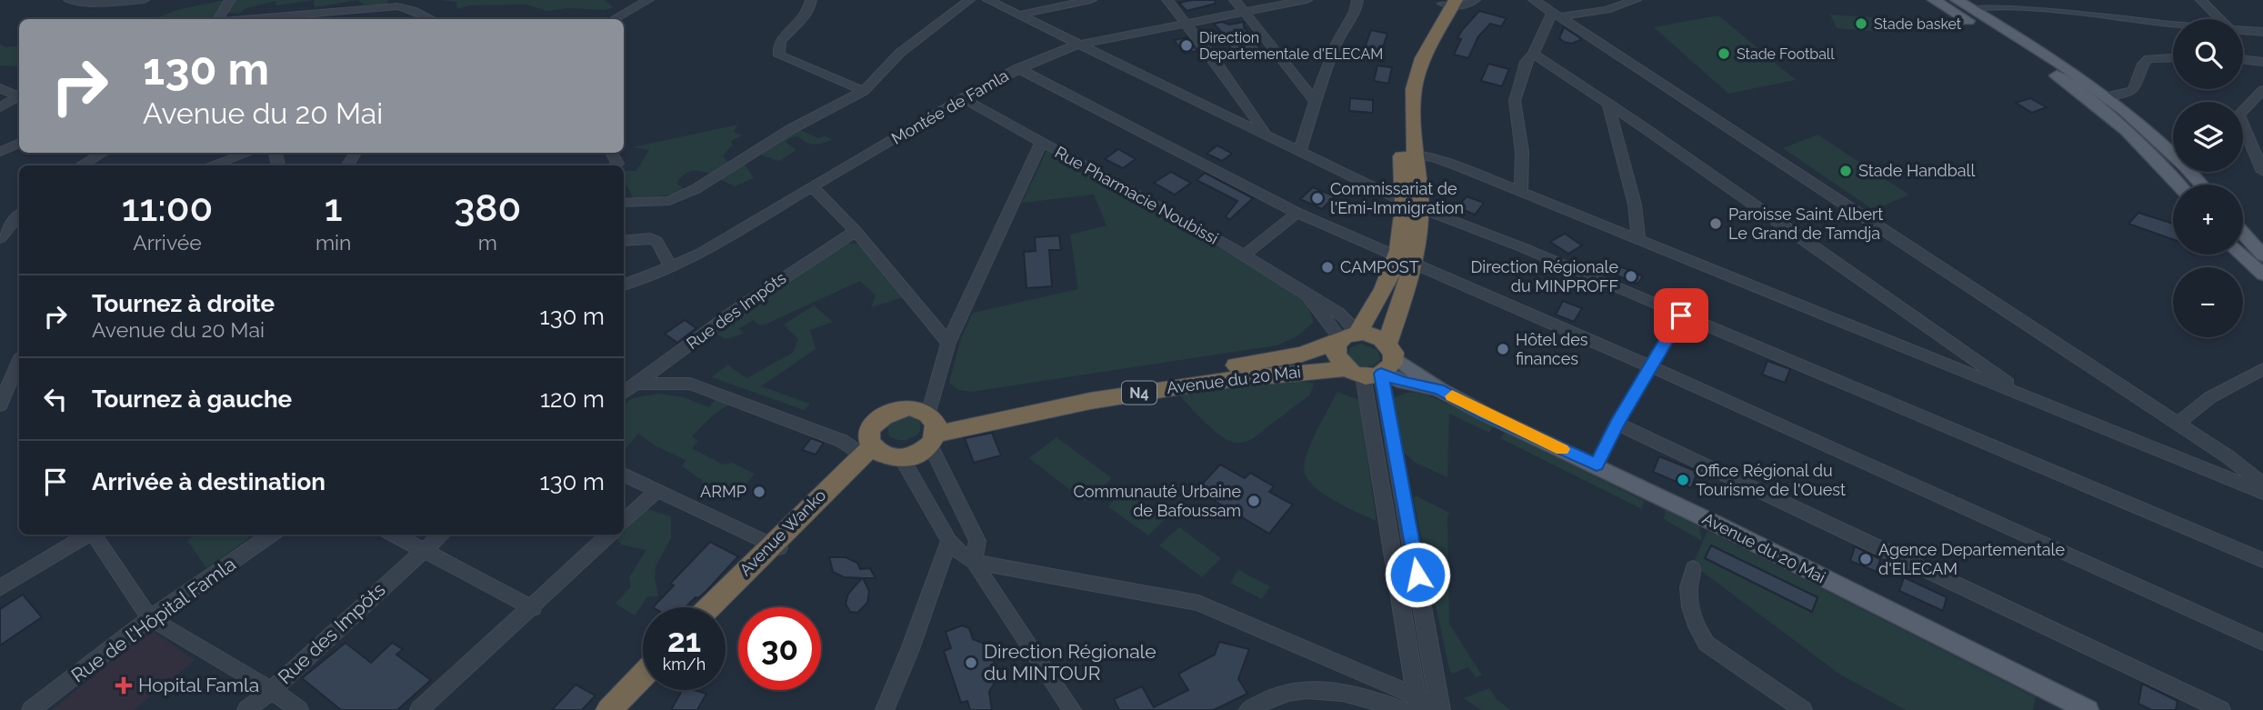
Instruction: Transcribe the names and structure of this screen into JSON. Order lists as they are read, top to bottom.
{
  "streets": {
    "highway": ["Avenue du 20 Mai", "N4", "Avenue Wanko"],
    "street": [
      "Montée de Famla",
      "Rue Pharmacie Noubissi",
      "Rue des Impôts",
      "Rue de l'Hôpital Famla"
    ]
  },
  "crossings": [
    ["Montée de Famla", "Rue Pharmacie Noubissi"],
    ["Rue Pharmacie Noubissi", "Avenue du 20 Mai"],
    ["Avenue du 20 Mai", "Avenue Wanko"]
  ],
  "places": {
    "other": [
      "Stade basket",
      "Direction Departementale d'ELECAM",
      "Stade Football",
      "Stade Handball",
      "Commissariat de l'Emi-Immigration",
      "Paroisse Saint Albert Le Grand de Tamdja",
      "CAMPOST",
      "Direction Régionale du MINPROFF",
      "Hôtel des finances",
      "Office Régional du Tourisme de l'Ouest",
      "ARMP",
      "Communauté Urbaine de Bafoussam",
      "Agence Departementale d'ELECAM",
      "Direction Régionale du MINTOUR"
    ],
    "health": ["Hopital Famla"]
  },
  "page": {
    "map_buttons": ["+", "−"],
    "turn": ["130 m", "Avenue du 20 Mai"],
    "eta": [
      "11:00",
      "Arrivée",
      "1",
      "min",
      "380",
      "m"
    ],
    "list": [
      {
        "name": "Tournez à droite",
        "note": "Avenue du 20 Mai",
        "value": "130 m"
      },
      {
        "name": "Tournez à gauche",
        "value": "120 m"
      },
      {
        "name": "Arrivée à destination",
        "value": "130 m"
      }
    ],
    "speed": "21 km/h",
    "limit": "30"
  }
}
